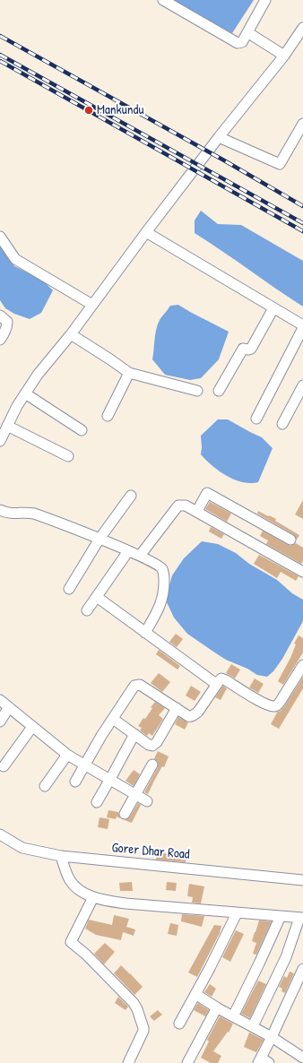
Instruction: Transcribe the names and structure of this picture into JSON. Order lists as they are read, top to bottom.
{
  "streets": {
    "street": ["Gorer Dhar Road"]
  },
  "places": ["Mankundu"]
}
